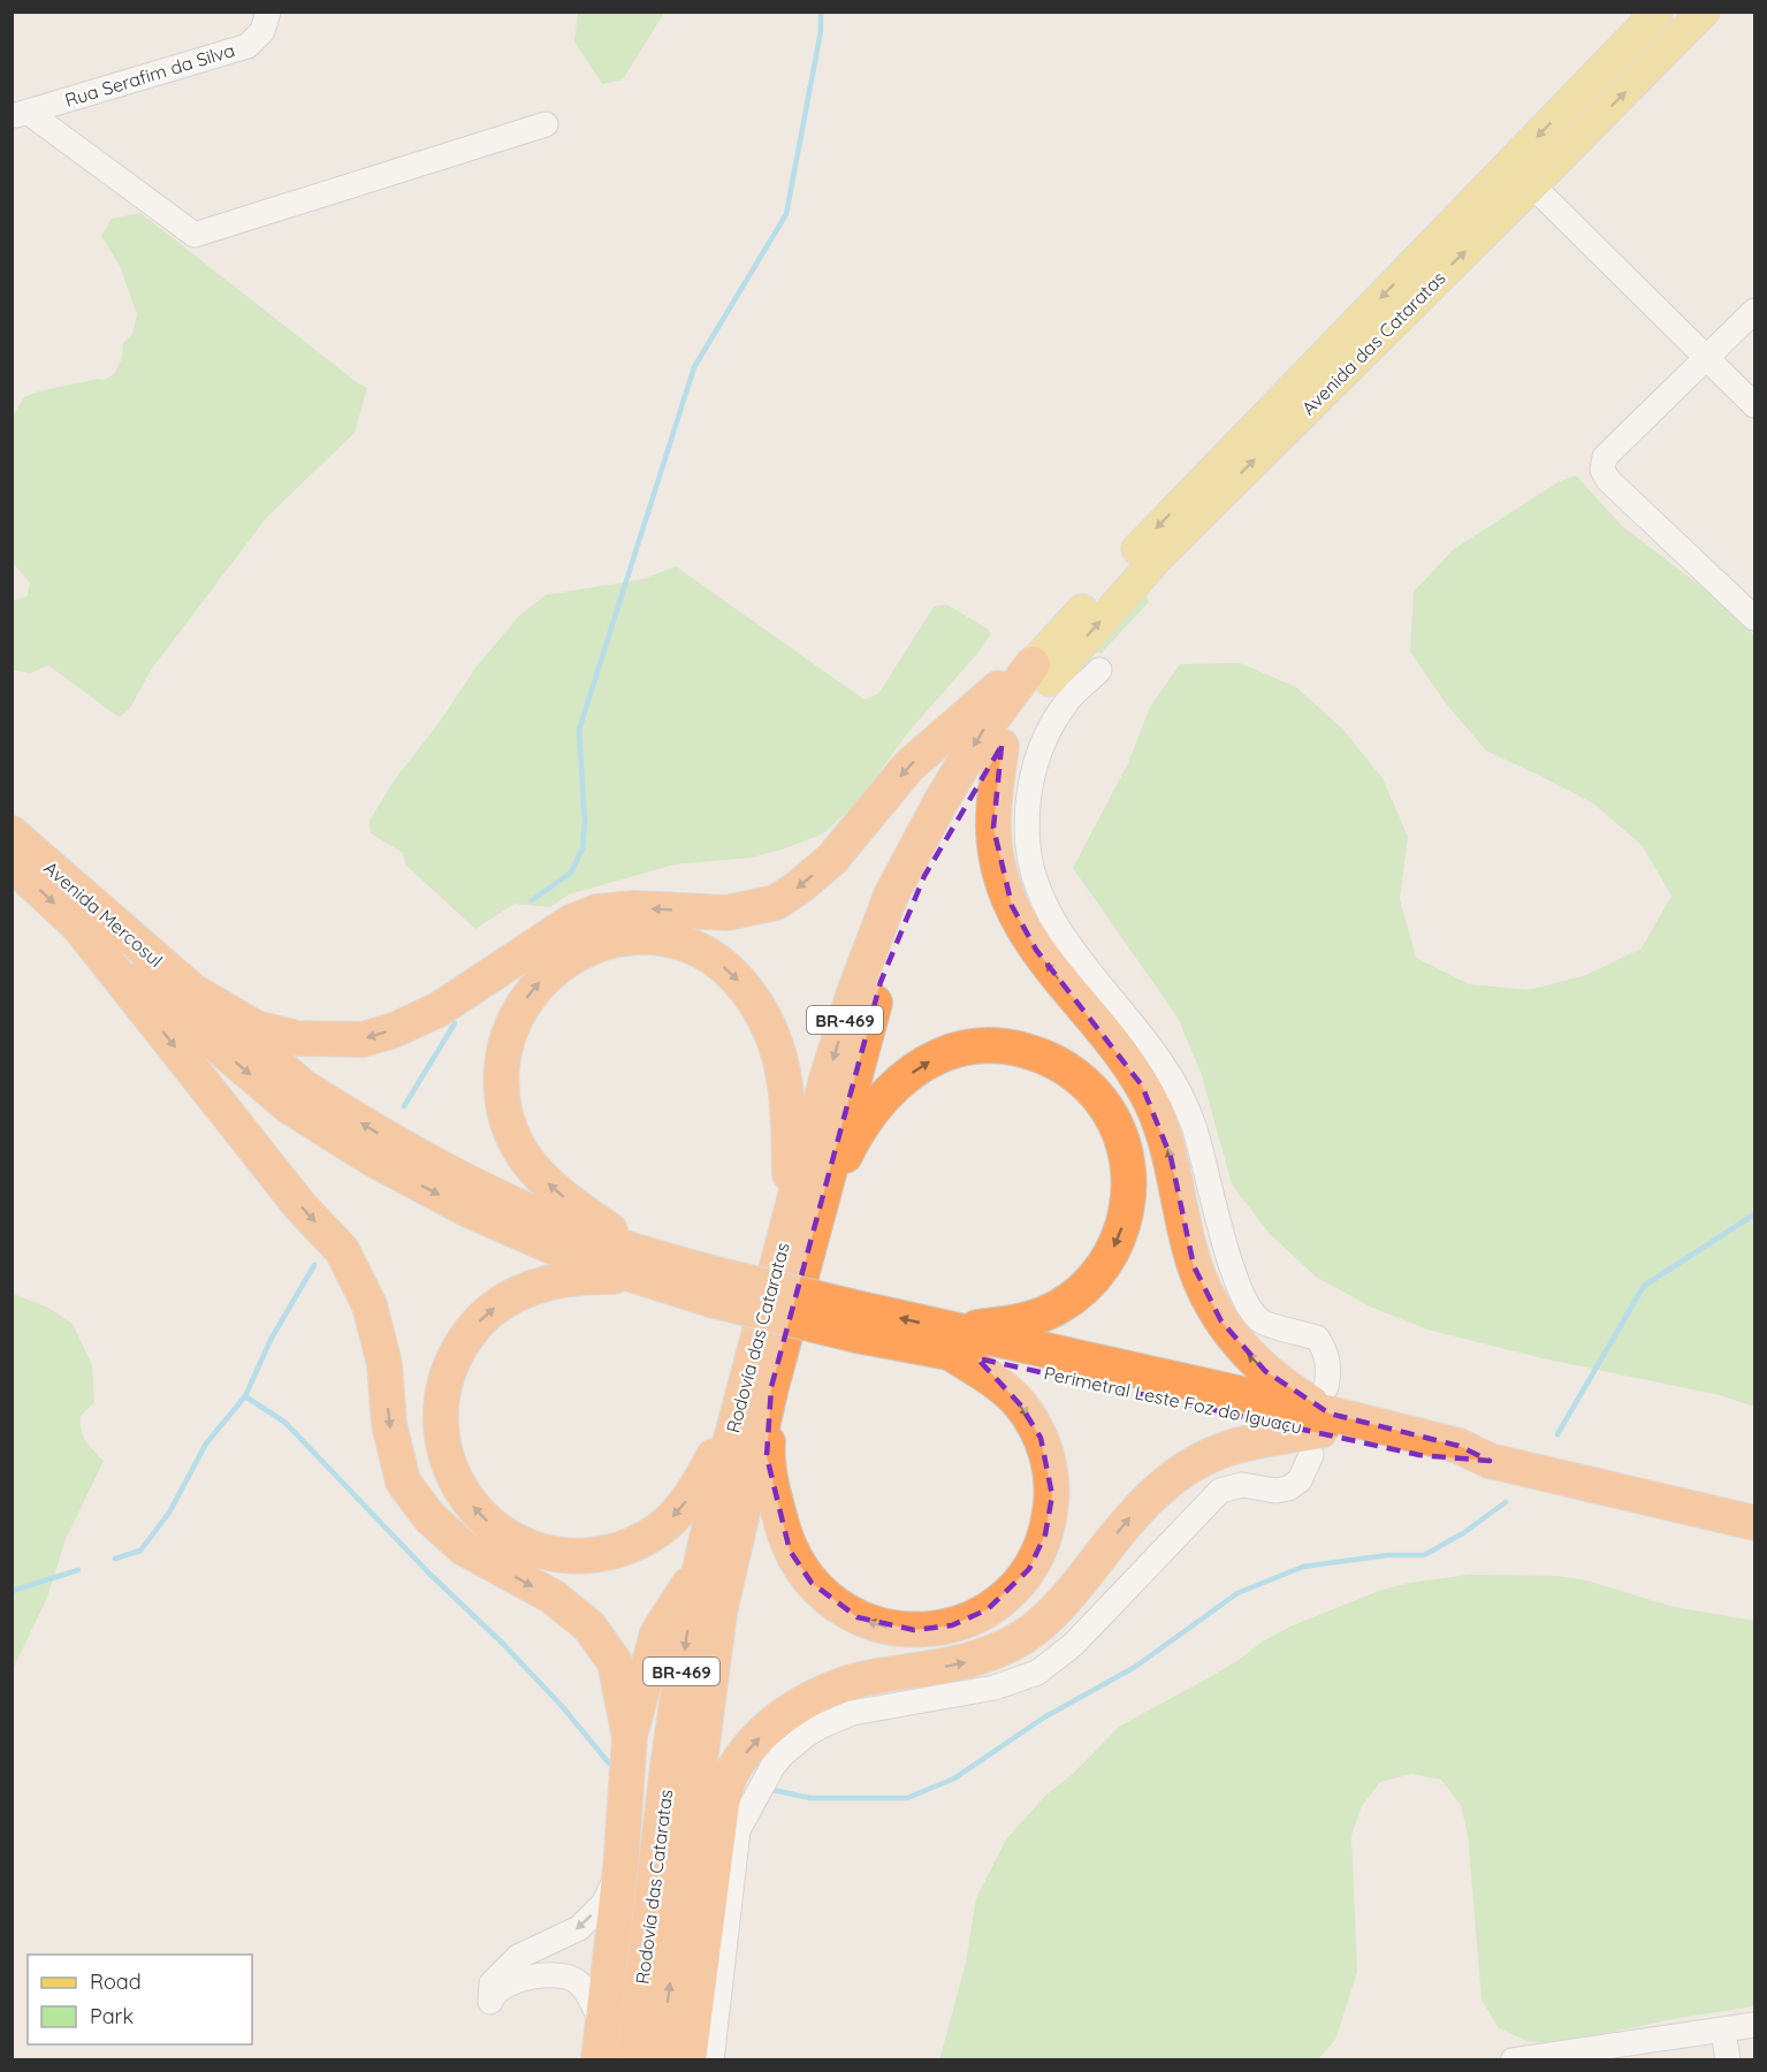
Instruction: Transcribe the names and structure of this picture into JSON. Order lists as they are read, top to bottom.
{
  "streets": {
    "highway": [
      "Avenida Mercosul",
      "BR-469",
      "Rodovía das Cataratas",
      "Perimetral Leste Foz do Iguaçu"
    ],
    "main road": ["Avenida das Cataratas"],
    "street": ["Rua Serafim da Silva"]
  },
  "crossings": [
    ["Avenida das Cataratas", "Rodovía das Cataratas"]
  ],
  "legend": ["Road", "Park"]
}
